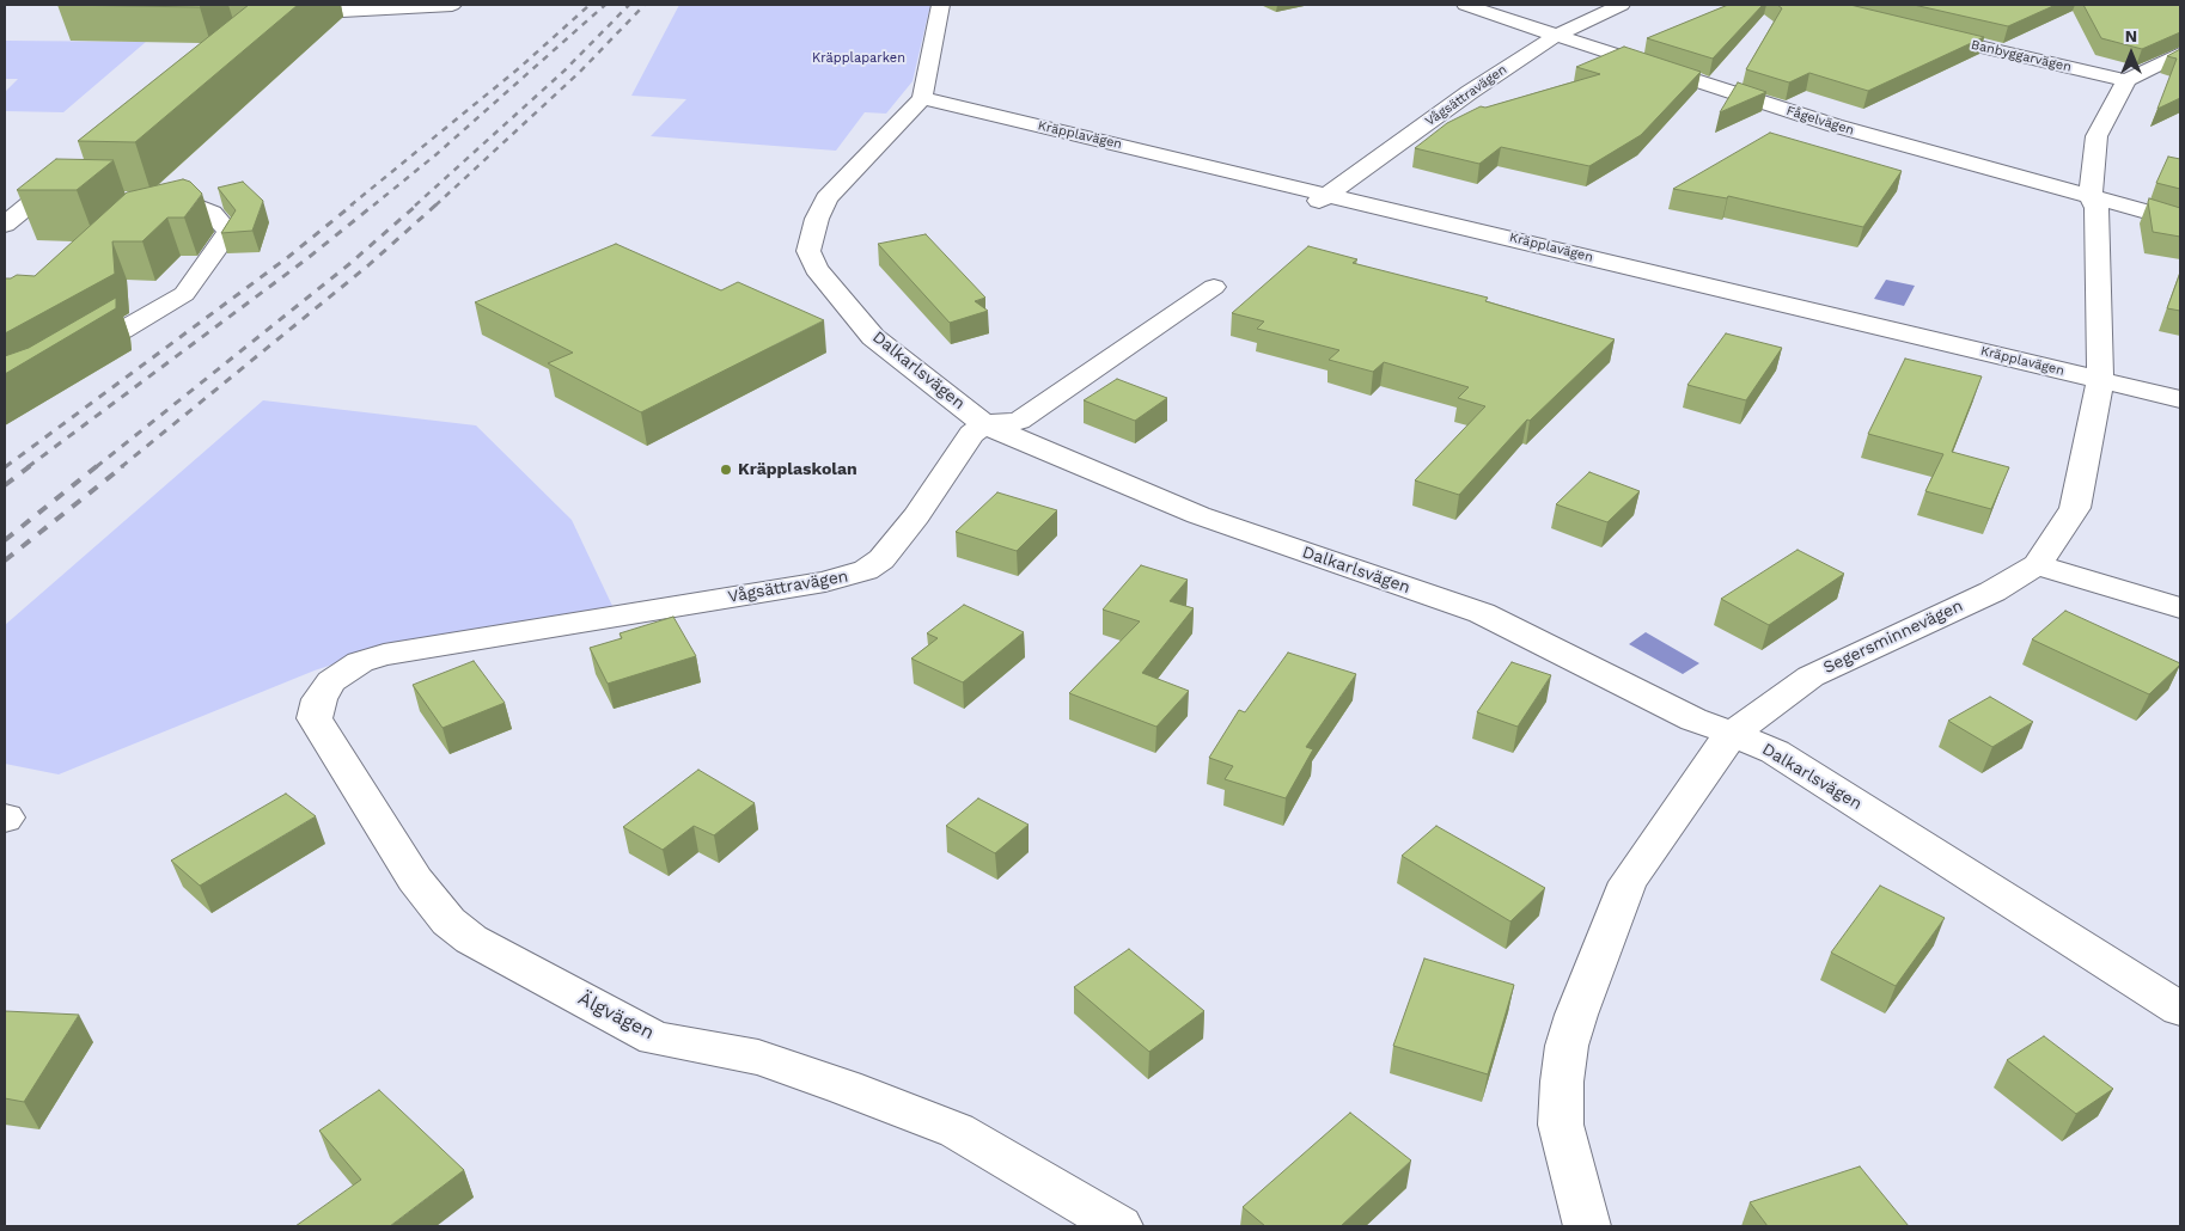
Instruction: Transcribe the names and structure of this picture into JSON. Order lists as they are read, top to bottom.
{
  "streets": {
    "street": [
      "Banbyggarvägen",
      "Vågsättravägen",
      "Fågelvägen",
      "Kräpplavägen",
      "Dalkarlsvägen",
      "Segersminnevägen",
      "Älgvägen"
    ]
  },
  "crossings": [
    ["Banbyggarvägen", "Segersminnevägen"],
    ["Vågsättravägen", "Fågelvägen"],
    ["Vågsättravägen", "Kräpplavägen"],
    ["Vågsättravägen", "Dalkarlsvägen"],
    ["Vågsättravägen", "Älgvägen"],
    ["Fågelvägen", "Segersminnevägen"],
    ["Kräpplavägen", "Dalkarlsvägen"],
    ["Kräpplavägen", "Segersminnevägen"],
    ["Dalkarlsvägen", "Segersminnevägen"]
  ],
  "parks": ["Kräpplaparken"],
  "places": ["Kräpplaskolan"],
  "north": "top"
}
